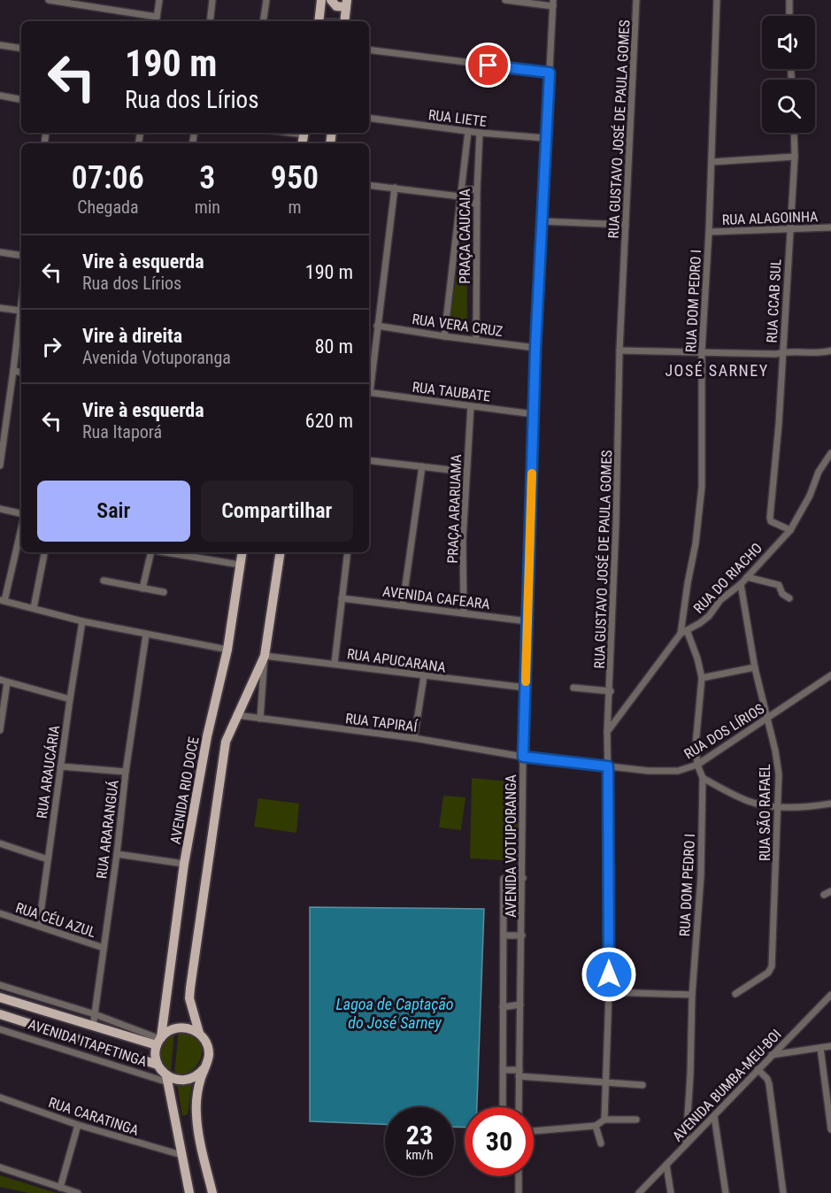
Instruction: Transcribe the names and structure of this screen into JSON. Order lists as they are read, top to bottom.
{
  "streets": {
    "main road": ["AVENIDA RIO DOCE", "AVENIDA ITAPETINGA"],
    "street": [
      "RUA LIETE",
      "RUA GUSTAVO JOSÉ DE PAULA GOMES",
      "RUA ALAGOINHA",
      "PRAÇA CAUCAIA",
      "RUA DOM PEDRO I",
      "RUA CCAB SUL",
      "RUA VERA CRUZ",
      "RUA TAUBATE",
      "PRAÇA ARARUAMA",
      "RUA DO RIACHO",
      "AVENIDA CAFEARA",
      "RUA APUCARANA",
      "RUA TAPIRAÍ",
      "RUA DOS LÍRIOS",
      "RUA ARAUCÁRIA",
      "RUA SÃO RAFAEL",
      "RUA ARARANGUÁ",
      "AVENIDA VOTUPORANGA",
      "RUA CÉU AZUL",
      "AVENIDA BUMBA-MEU-BOI",
      "RUA CARATINGA"
    ]
  },
  "crossings": [
    ["RUA LIETE", "PRAÇA CAUCAIA"],
    ["RUA LIETE", "AVENIDA VOTUPORANGA"],
    ["RUA GUSTAVO JOSÉ DE PAULA GOMES", "RUA DO RIACHO"],
    ["RUA GUSTAVO JOSÉ DE PAULA GOMES", "RUA DOS LÍRIOS"],
    ["RUA ALAGOINHA", "RUA DOM PEDRO I"],
    ["RUA ALAGOINHA", "RUA CCAB SUL"],
    ["PRAÇA CAUCAIA", "RUA VERA CRUZ"],
    ["RUA DOM PEDRO I", "RUA DO RIACHO"],
    ["RUA DOM PEDRO I", "RUA DOS LÍRIOS"],
    ["RUA DOM PEDRO I", "AVENIDA BUMBA-MEU-BOI"],
    ["RUA CCAB SUL", "RUA DO RIACHO"],
    ["RUA VERA CRUZ", "AVENIDA VOTUPORANGA"],
    ["RUA TAUBATE", "PRAÇA ARARUAMA"],
    ["RUA TAUBATE", "AVENIDA VOTUPORANGA"],
    ["PRAÇA ARARUAMA", "AVENIDA CAFEARA"],
    ["RUA DO RIACHO", "RUA SÃO RAFAEL"],
    ["AVENIDA CAFEARA", "AVENIDA VOTUPORANGA"],
    ["RUA APUCARANA", "AVENIDA VOTUPORANGA"],
    ["RUA TAPIRAÍ", "RUA DOS LÍRIOS"],
    ["RUA TAPIRAÍ", "AVENIDA VOTUPORANGA"],
    ["RUA DOS LÍRIOS", "RUA SÃO RAFAEL"],
    ["RUA DOS LÍRIOS", "AVENIDA VOTUPORANGA"],
    ["RUA ARAUCÁRIA", "RUA CÉU AZUL"],
    ["AVENIDA RIO DOCE", "AVENIDA ITAPETINGA"],
    ["RUA ARARANGUÁ", "RUA CÉU AZUL"],
    ["RUA ARARANGUÁ", "AVENIDA ITAPETINGA"]
  ],
  "districts": ["JOSÉ SARNEY"],
  "water": ["Lagoa de Captação do José Sarney"],
  "page": {
    "turn": ["190 m", "Rua dos Lírios"],
    "eta": [
      "07:06",
      "Chegada",
      "3",
      "min",
      "950",
      "m"
    ],
    "list": [
      {
        "name": "Vire à esquerda",
        "note": "Rua dos Lírios",
        "value": "190 m"
      },
      {
        "name": "Vire à direita",
        "note": "Avenida Votuporanga",
        "value": "80 m"
      },
      {
        "name": "Vire à esquerda",
        "note": "Rua Itaporá",
        "value": "620 m"
      }
    ],
    "buttons": ["Sair", "Compartilhar"],
    "speed": "23 km/h",
    "limit": "30"
  }
}
